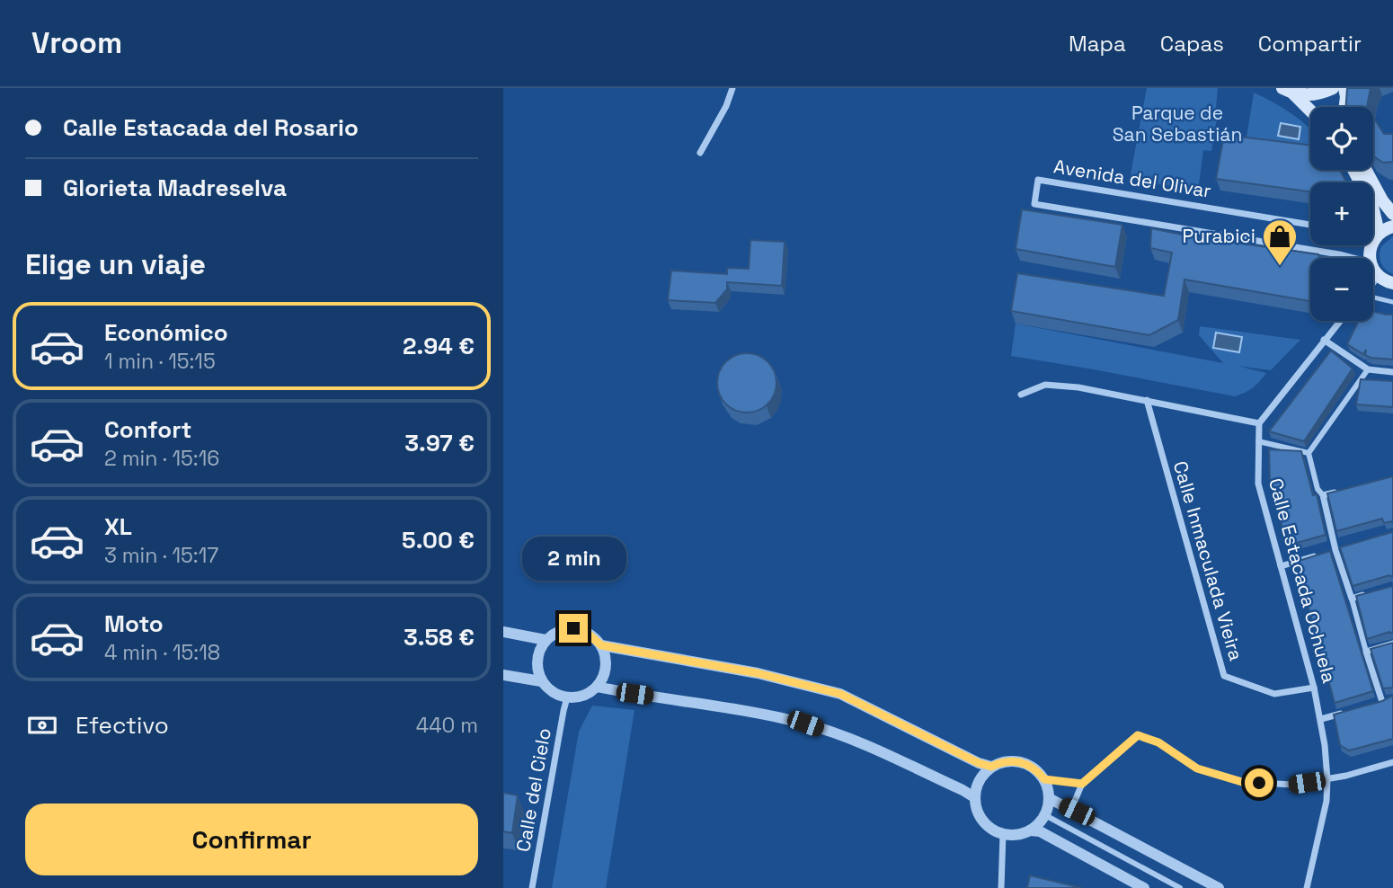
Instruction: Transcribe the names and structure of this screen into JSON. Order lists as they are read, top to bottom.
{
  "streets": {
    "street": [
      "Avenida del Olivar",
      "Calle Inmaculada Vieira",
      "Calle Estacada Ochuela",
      "Calle del Cielo"
    ]
  },
  "crossings": [
    ["Calle Inmaculada Vieira", "Calle Estacada Ochuela"]
  ],
  "parks": ["Parque de San Sebastián"],
  "places": {
    "shop": ["Purabici"]
  },
  "page": {
    "header": "Vroom",
    "nav": ["Mapa", "Capas", "Compartir"],
    "banner": ["Calle Estacada del Rosario", "Glorieta Madreselva"],
    "map_buttons": ["+", "−"],
    "heading": "Elige un viaje",
    "list": [
      {
        "name": "Económico",
        "note": "1 min · 15:15",
        "value": "2.94 €"
      },
      {
        "name": "Confort",
        "note": "2 min · 15:16",
        "value": "3.97 €"
      },
      {
        "name": "XL",
        "note": "3 min · 15:17",
        "value": "5.00 €"
      },
      {
        "name": "Moto",
        "note": "4 min · 15:18",
        "value": "3.58 €"
      }
    ],
    "bubble": "2 min",
    "pay": ["Efectivo", "440 m"],
    "buttons": "Confirmar"
  }
}
